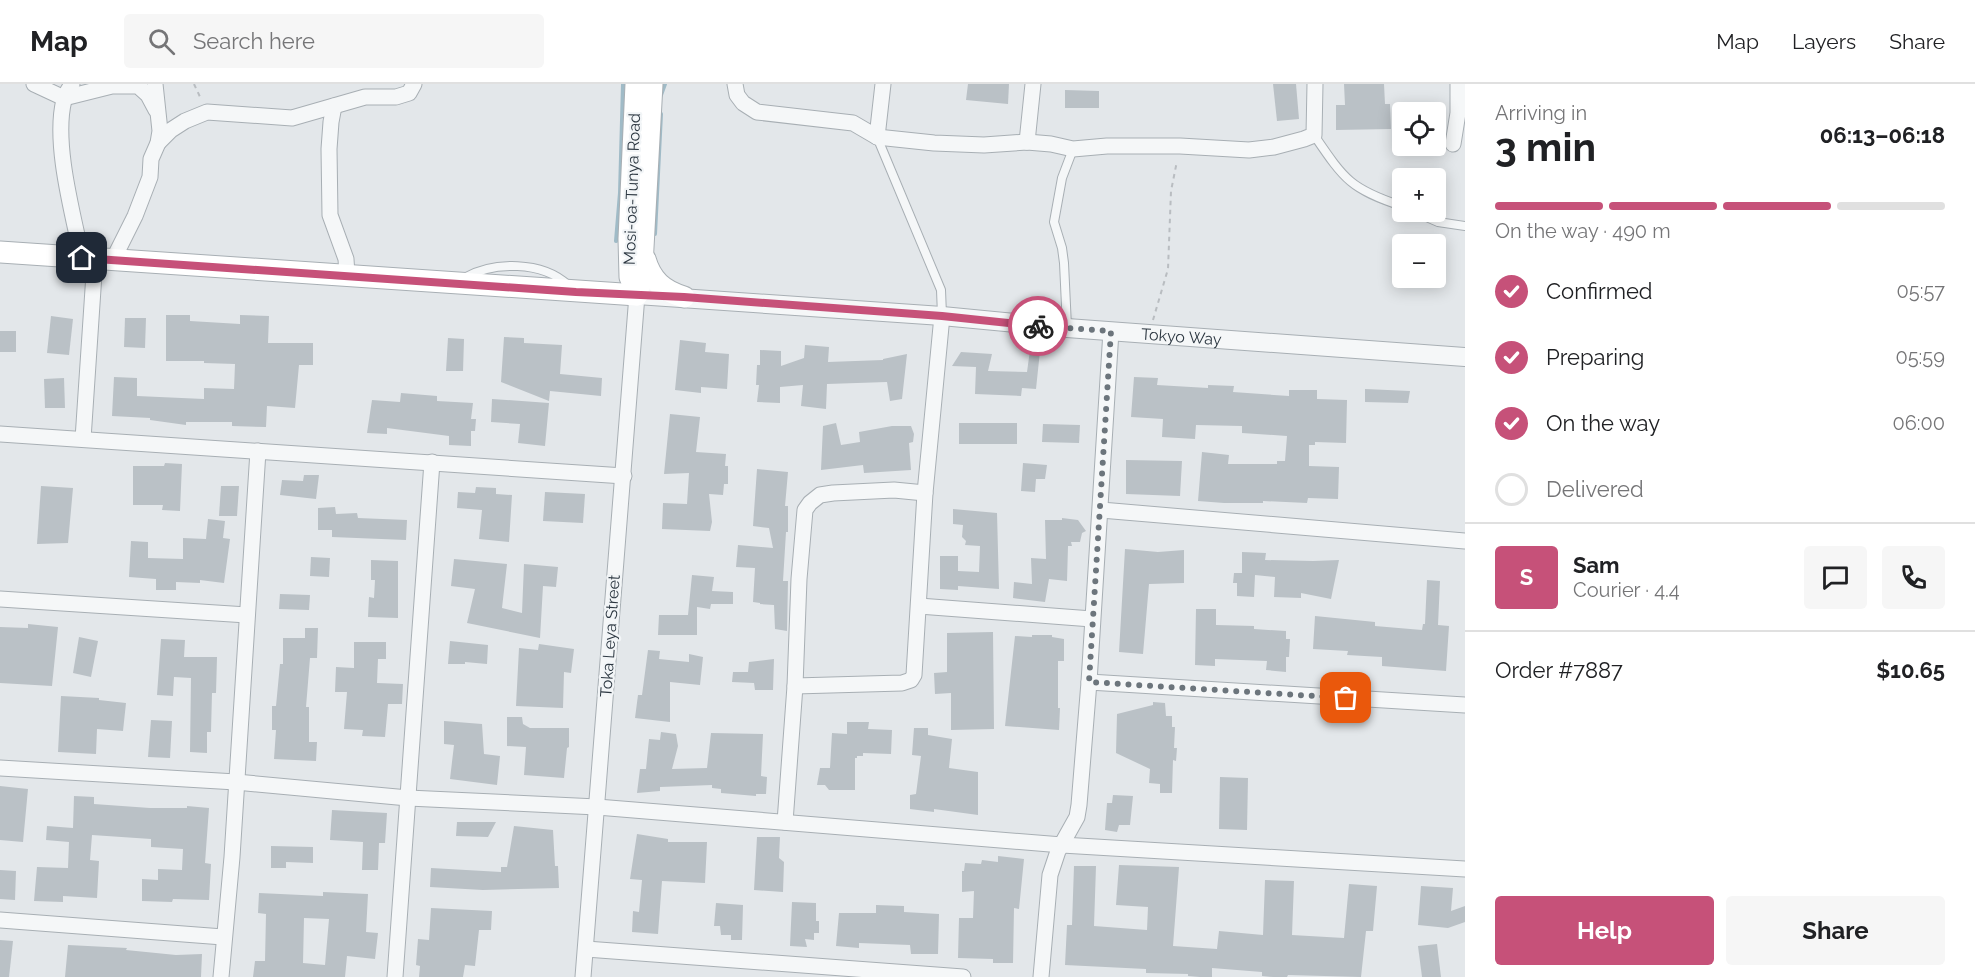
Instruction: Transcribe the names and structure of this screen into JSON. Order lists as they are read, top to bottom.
{
  "streets": {
    "main road": ["Mosi-oa-Tunya Road", "Tokyo Way"],
    "street": ["Toka Leya Street"]
  },
  "crossings": [
    ["Mosi-oa-Tunya Road", "Tokyo Way"],
    ["Mosi-oa-Tunya Road", "Toka Leya Street"],
    ["Tokyo Way", "Toka Leya Street"]
  ],
  "page": {
    "header": "Map",
    "search": "Search here",
    "nav": ["Map", "Layers", "Share"],
    "heading": ["3 min", "Arriving in", "06:13–06:18"],
    "panel": [
      "Sam",
      "Courier · 4.4",
      "Order #7887",
      "$10.65"
    ],
    "map_buttons": ["+", "−"],
    "bar": "On the way · 490 m",
    "list": [
      ["Confirmed", "05:57"],
      ["Preparing", "05:59"],
      ["On the way", "06:00"],
      "Delivered"
    ],
    "round": "S",
    "buttons": ["Help", "Share"]
  }
}
